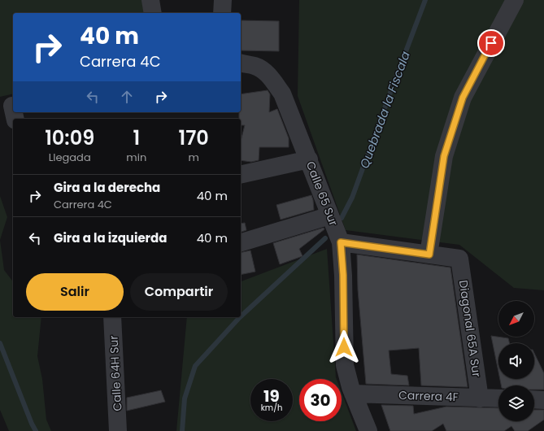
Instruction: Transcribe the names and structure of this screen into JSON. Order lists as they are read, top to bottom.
{
  "streets": {
    "street": [
      "Calle 65 Sur",
      "Diagonal 65A Sur",
      "Calle 64H Sur",
      "Carrera 4F"
    ]
  },
  "crossings": [
    ["Calle 65 Sur", "Carrera 4F"],
    ["Diagonal 65A Sur", "Carrera 4F"]
  ],
  "water": ["Quebrada la Fiscala"],
  "north": "bottom left",
  "page": {
    "turn": ["40 m", "Carrera 4C"],
    "eta": [
      "10:09",
      "Llegada",
      "1",
      "min",
      "170",
      "m"
    ],
    "list": [
      {
        "name": "Gira a la derecha",
        "note": "Carrera 4C",
        "value": "40 m"
      },
      {
        "name": "Gira a la izquierda",
        "value": "40 m"
      }
    ],
    "buttons": ["Salir", "Compartir"],
    "speed": "19 km/h",
    "limit": "30"
  }
}
